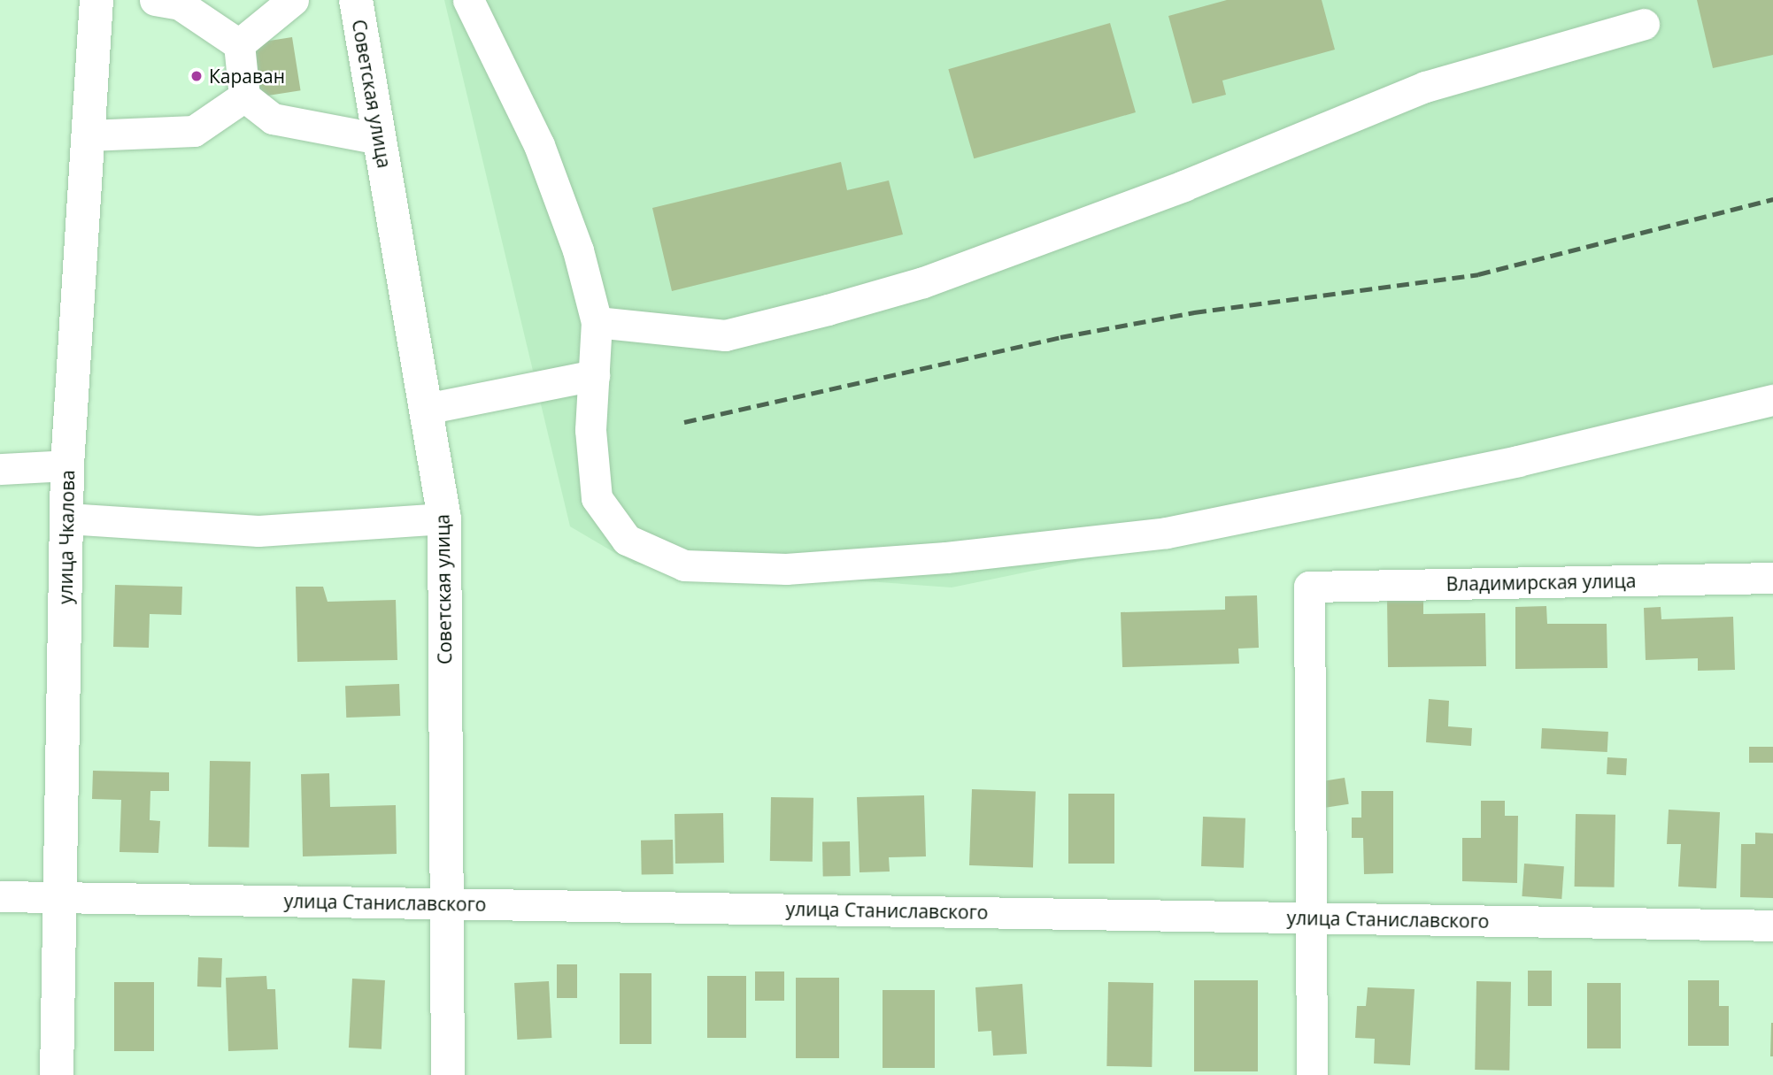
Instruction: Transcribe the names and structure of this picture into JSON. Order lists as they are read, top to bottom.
{
  "streets": {
    "main road": ["Советская улица", "улица Чкалова"],
    "street": ["Владимирская улица", "улица Станиславского"]
  },
  "crossings": [
    ["Советская улица", "улица Станиславского"],
    ["улица Чкалова", "улица Станиславского"],
    ["Владимирская улица", "улица Станиславского"]
  ],
  "places": ["Караван"]
}
